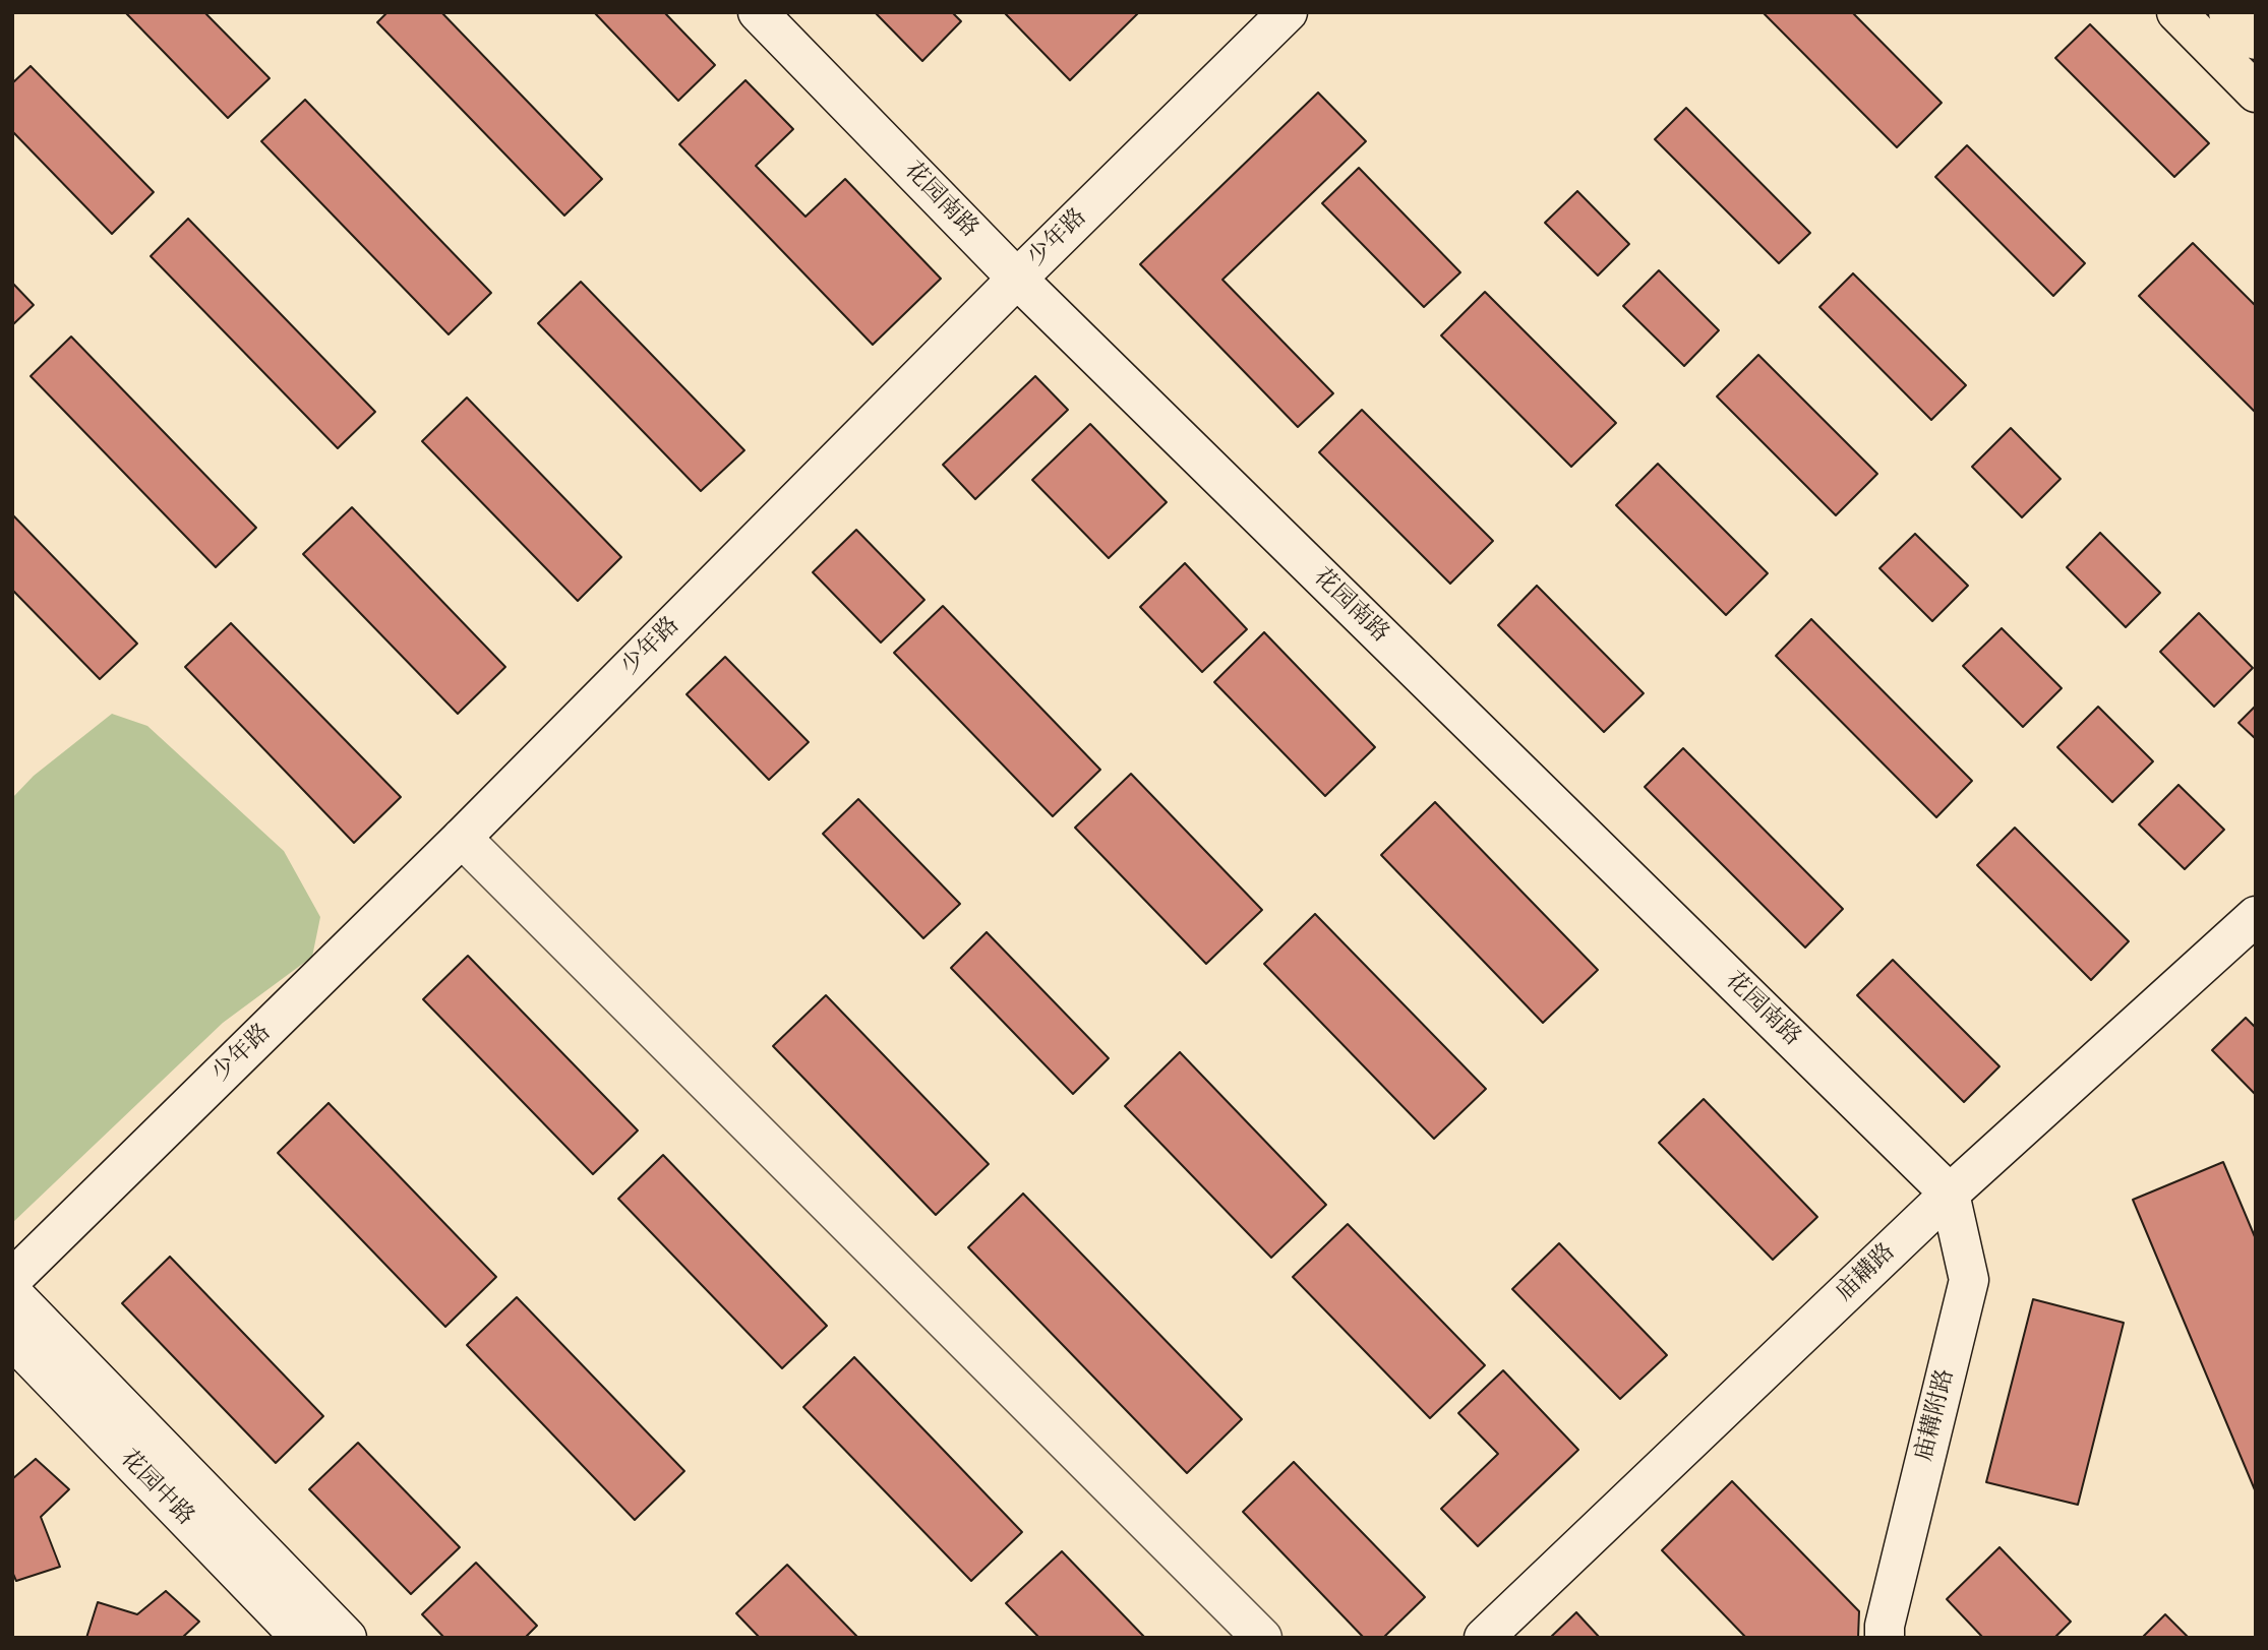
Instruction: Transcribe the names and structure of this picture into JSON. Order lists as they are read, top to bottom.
{
  "streets": {
    "street": [
      "花园南路",
      "少年路",
      "庙耩路",
      "庙耩附路",
      "花园中路"
    ]
  },
  "crossings": [
    ["花园南路", "少年路"],
    ["花园南路", "庙耩路"],
    ["花园南路", "庙耩附路"],
    ["庙耩路", "庙耩附路"]
  ]
}
